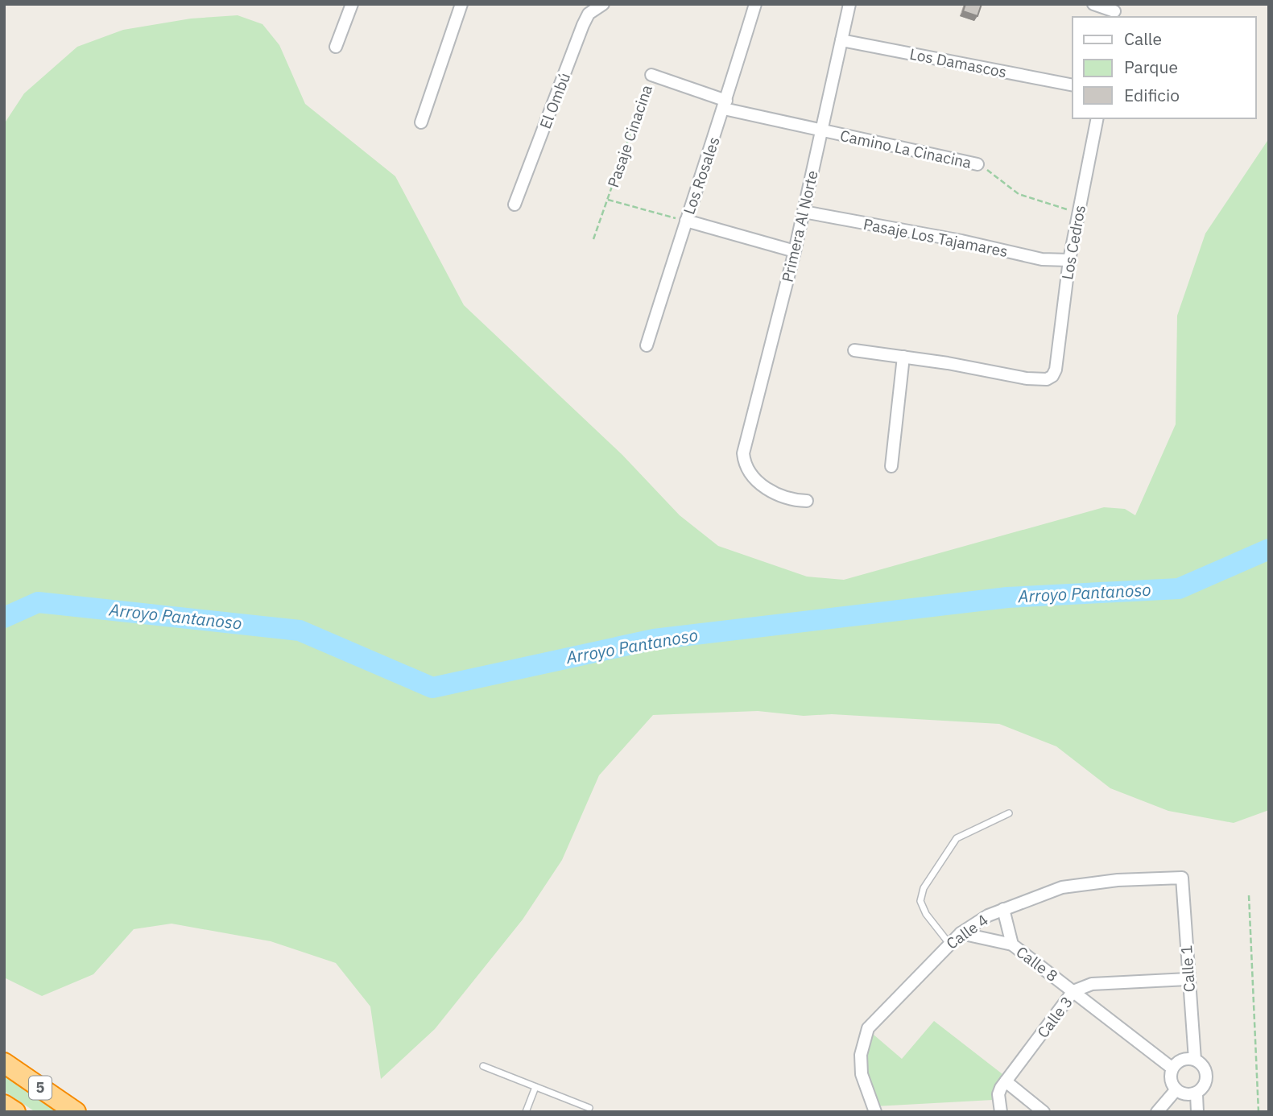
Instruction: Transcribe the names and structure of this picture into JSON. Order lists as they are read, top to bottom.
{
  "streets": {
    "highway": ["5"],
    "street": [
      "Los Damascos",
      "El Ombú",
      "Pasaje Cinacina",
      "Camino La Cinacina",
      "Los Rosales",
      "Primera Al Norte",
      "Pasaje Los Tajamares",
      "Los Cedros",
      "Calle 4",
      "Calle 8",
      "Calle 1",
      "Calle 3"
    ]
  },
  "crossings": [
    ["Los Damascos", "Primera Al Norte"],
    ["Pasaje Cinacina", "Camino La Cinacina"],
    ["Pasaje Cinacina", "Los Rosales"],
    ["Pasaje Cinacina", "Primera Al Norte"],
    ["Camino La Cinacina", "Primera Al Norte"],
    ["Camino La Cinacina", "Los Cedros"],
    ["Primera Al Norte", "Pasaje Los Tajamares"],
    ["Pasaje Los Tajamares", "Los Cedros"],
    ["Calle 4", "Calle 8"],
    ["Calle 4", "Calle 1"],
    ["Calle 8", "Calle 1"],
    ["Calle 8", "Calle 3"],
    ["Calle 1", "Calle 3"]
  ],
  "water": ["Arroyo Pantanoso"],
  "legend": ["Calle", "Parque", "Edificio"]
}
